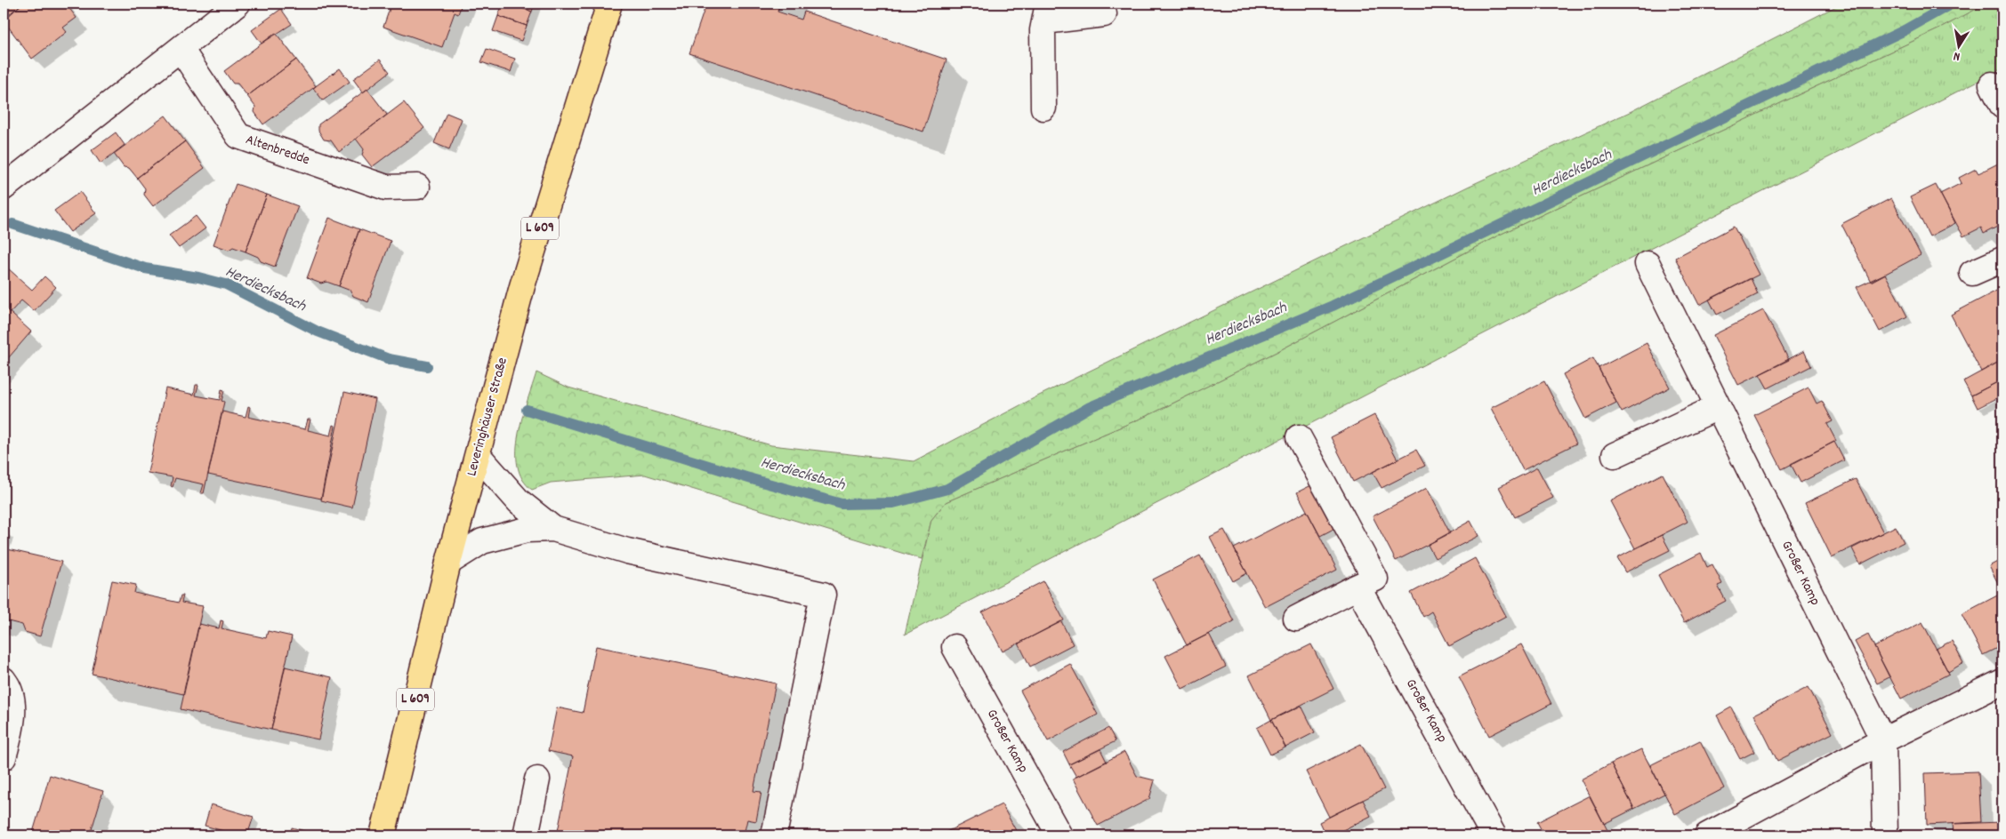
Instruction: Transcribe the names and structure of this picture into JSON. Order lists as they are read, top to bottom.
{
  "streets": {
    "main road": ["L 609", "Leveringhäuser Straße"],
    "street": ["Altenbredde", "Großer Kamp"]
  },
  "water": ["Herdiecksbach"],
  "north": "bottom"
}
